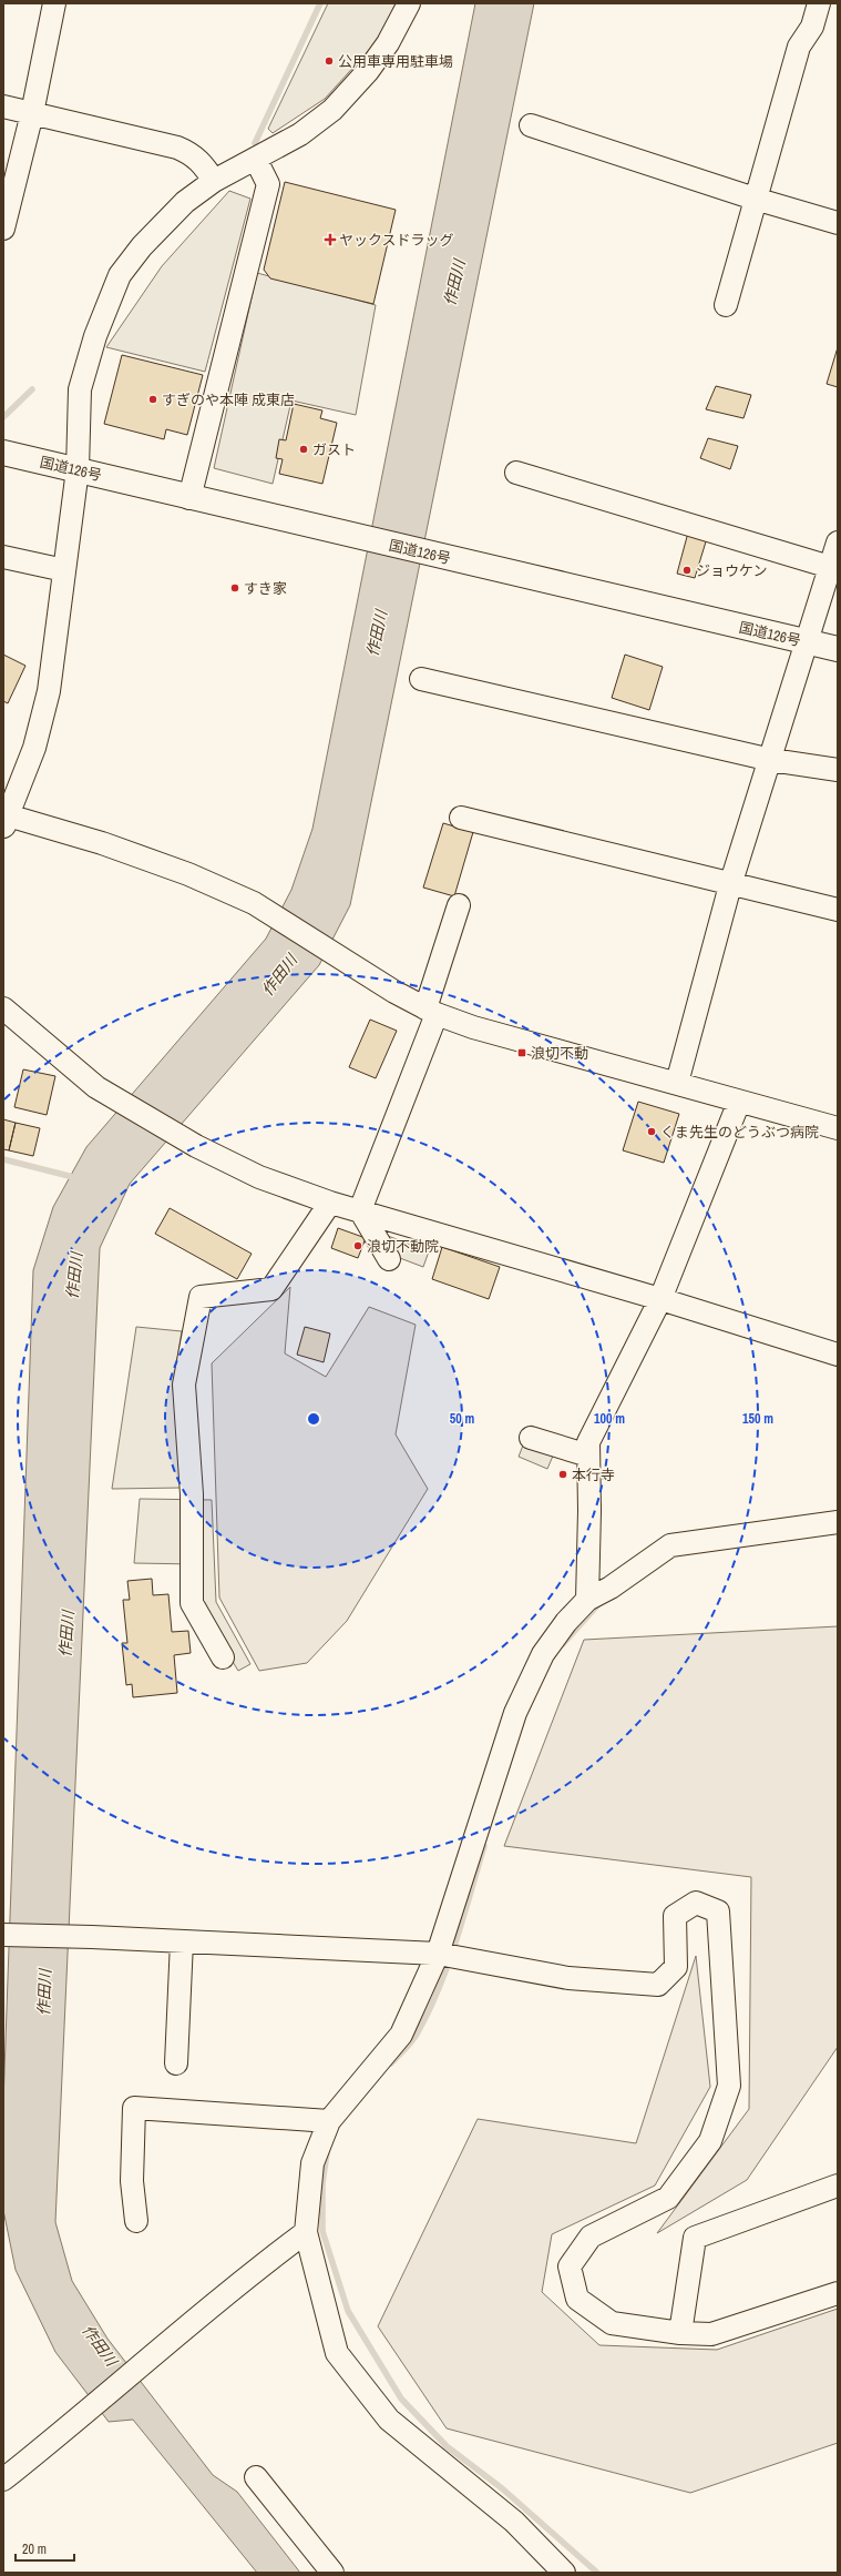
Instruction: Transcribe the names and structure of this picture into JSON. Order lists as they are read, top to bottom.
{
  "streets": {
    "highway": ["国道126号"]
  },
  "water": ["作田川"],
  "places": {
    "other": [
      "公用車専用駐車場",
      "すぎのや本陣 成東店",
      "ガスト",
      "ジョウケン",
      "すき家",
      "くま先生のどうぶつ病院",
      "浪切不動院",
      "本行寺"
    ],
    "health": ["ヤックスドラッグ"],
    "transit": ["浪切不動"]
  },
  "scale_bar": "20 m",
  "rings": ["50 m", "100 m", "150 m"]
}
